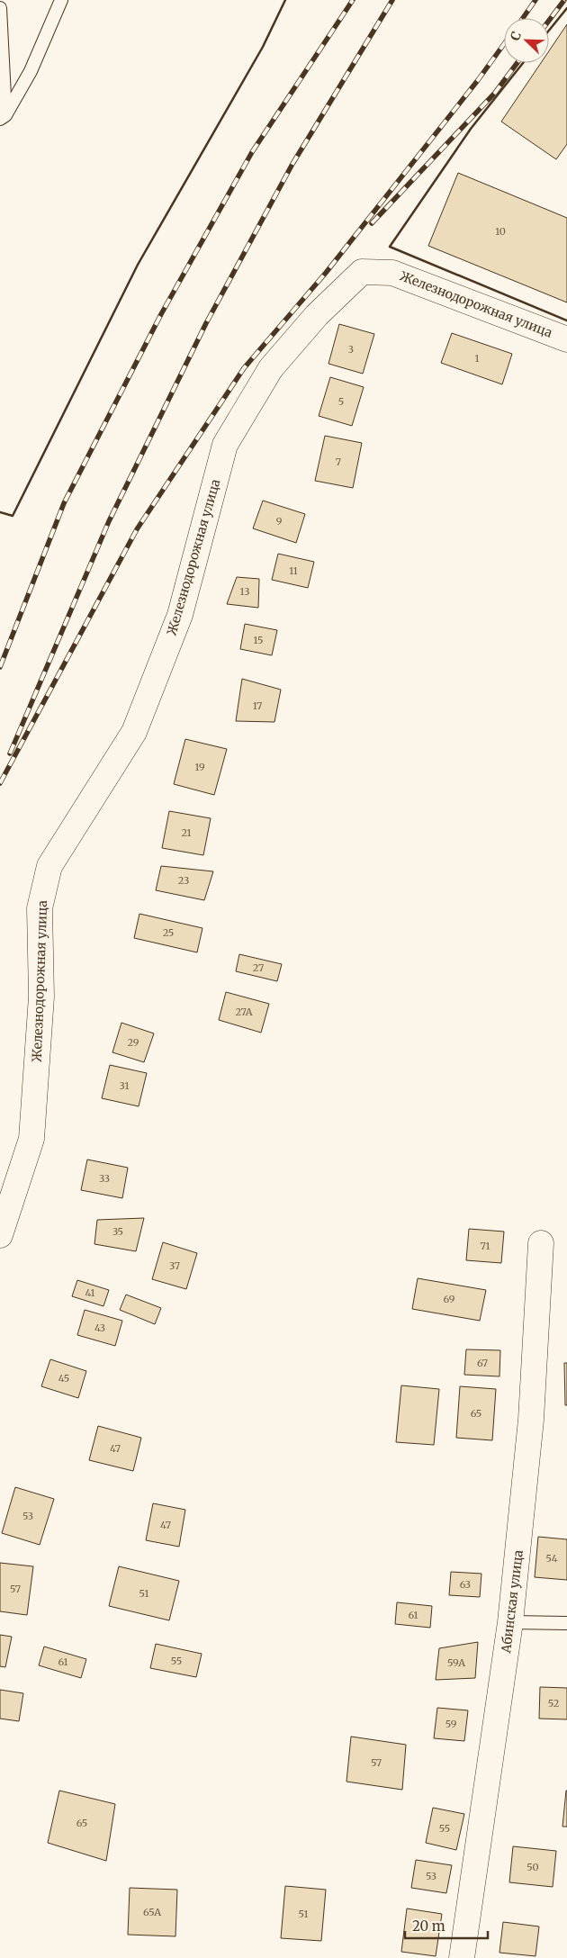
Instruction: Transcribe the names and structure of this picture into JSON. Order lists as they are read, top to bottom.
{
  "streets": {
    "street": ["Железнодорожная улица", "Абинская улица"]
  },
  "house_numbers": [
    "10",
    "3",
    "1",
    "5",
    "7",
    "9",
    "11",
    "13",
    "15",
    "17",
    "19",
    "21",
    "23",
    "25",
    "27",
    "27А",
    "29",
    "31",
    "33",
    "35",
    "71",
    "37",
    "41",
    "69",
    "43",
    "67",
    "45",
    "65",
    "47",
    "53",
    "47",
    "54",
    "63",
    "57",
    "51",
    "61",
    "55",
    "61",
    "59А",
    "52",
    "59",
    "57",
    "65",
    "55",
    "50",
    "53",
    "65А",
    "51"
  ],
  "scale_bar": "20 m",
  "north": "top left"
}
